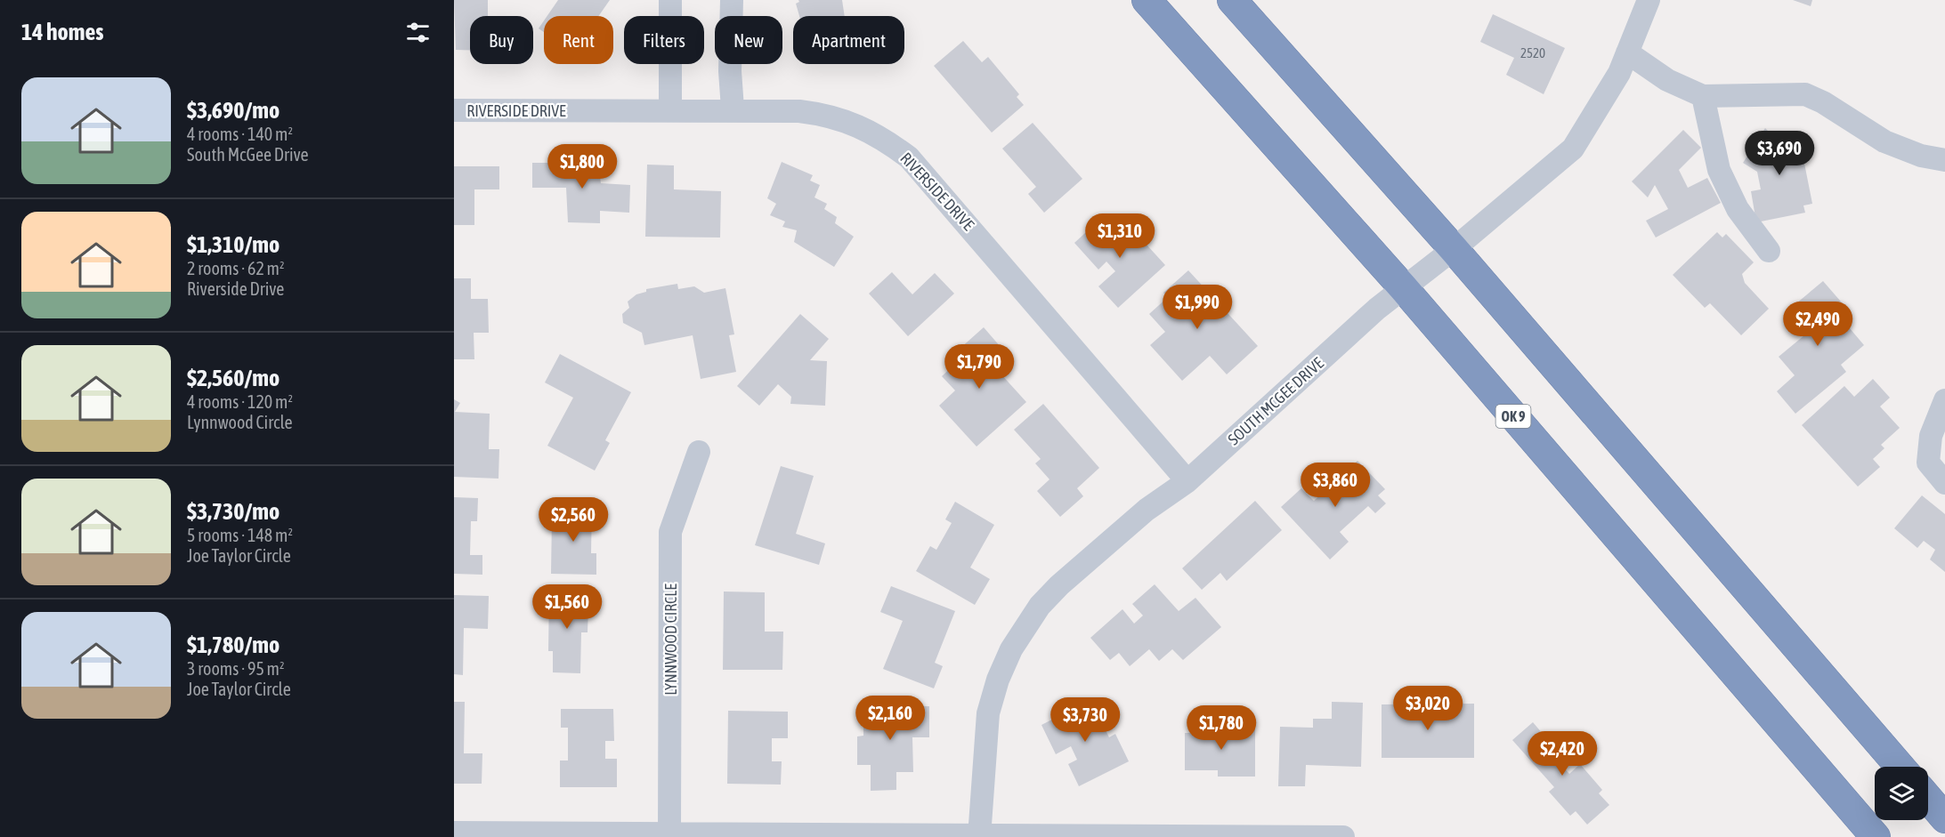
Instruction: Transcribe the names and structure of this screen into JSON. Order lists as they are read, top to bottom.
{
  "streets": {
    "highway": ["OK 9"],
    "street": ["RIVERSIDE DRIVE", "SOUTH MCGEE DRIVE", "LYNNWOOD CIRCLE"]
  },
  "crossings": [
    ["RIVERSIDE DRIVE", "SOUTH MCGEE DRIVE"],
    ["SOUTH MCGEE DRIVE", "OK 9"]
  ],
  "house_numbers": ["2520"],
  "page": {
    "heading": "14 homes",
    "chip": [
      "Buy",
      "Rent",
      "Filters",
      "New",
      "Apartment"
    ],
    "list": [
      {
        "name": "$3,690/mo",
        "note": "4 rooms · 140 m² · South McGee Drive"
      },
      {
        "name": "$1,310/mo",
        "note": "2 rooms · 62 m² · Riverside Drive"
      },
      {
        "name": "$2,560/mo",
        "note": "4 rooms · 120 m² · Lynnwood Circle"
      },
      {
        "name": "$3,730/mo",
        "note": "5 rooms · 148 m² · Joe Taylor Circle"
      },
      {
        "name": "$1,780/mo",
        "note": "3 rooms · 95 m² · Joe Taylor Circle"
      }
    ],
    "price": [
      "$3,690",
      "$1,800",
      "$1,310",
      "$1,990",
      "$2,490",
      "$1,790",
      "$3,860",
      "$2,560",
      "$1,560",
      "$3,020",
      "$2,160",
      "$3,730",
      "$1,780",
      "$2,420"
    ]
  }
}
